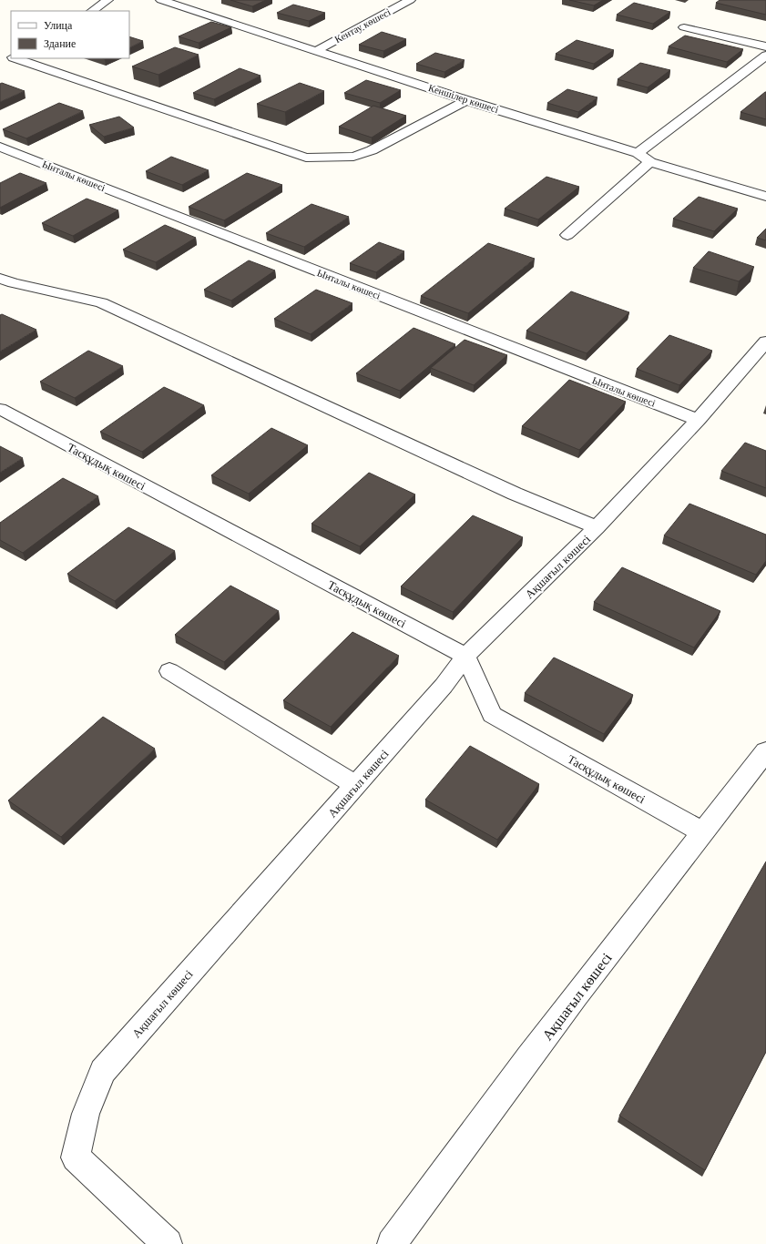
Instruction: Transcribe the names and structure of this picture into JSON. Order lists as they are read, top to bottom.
{
  "streets": {
    "street": [
      "Кентау көшесі",
      "Кеншілер көшесі",
      "Ынталы көшесі",
      "Тасқұдық көшесі",
      "Ақшағыл көшесі"
    ]
  },
  "crossings": [
    ["Кентау көшесі", "Кеншілер көшесі"],
    ["Ынталы көшесі", "Ақшағыл көшесі"],
    ["Тасқұдық көшесі", "Ақшағыл көшесі"]
  ],
  "legend": ["Улица", "Здание"]
}
